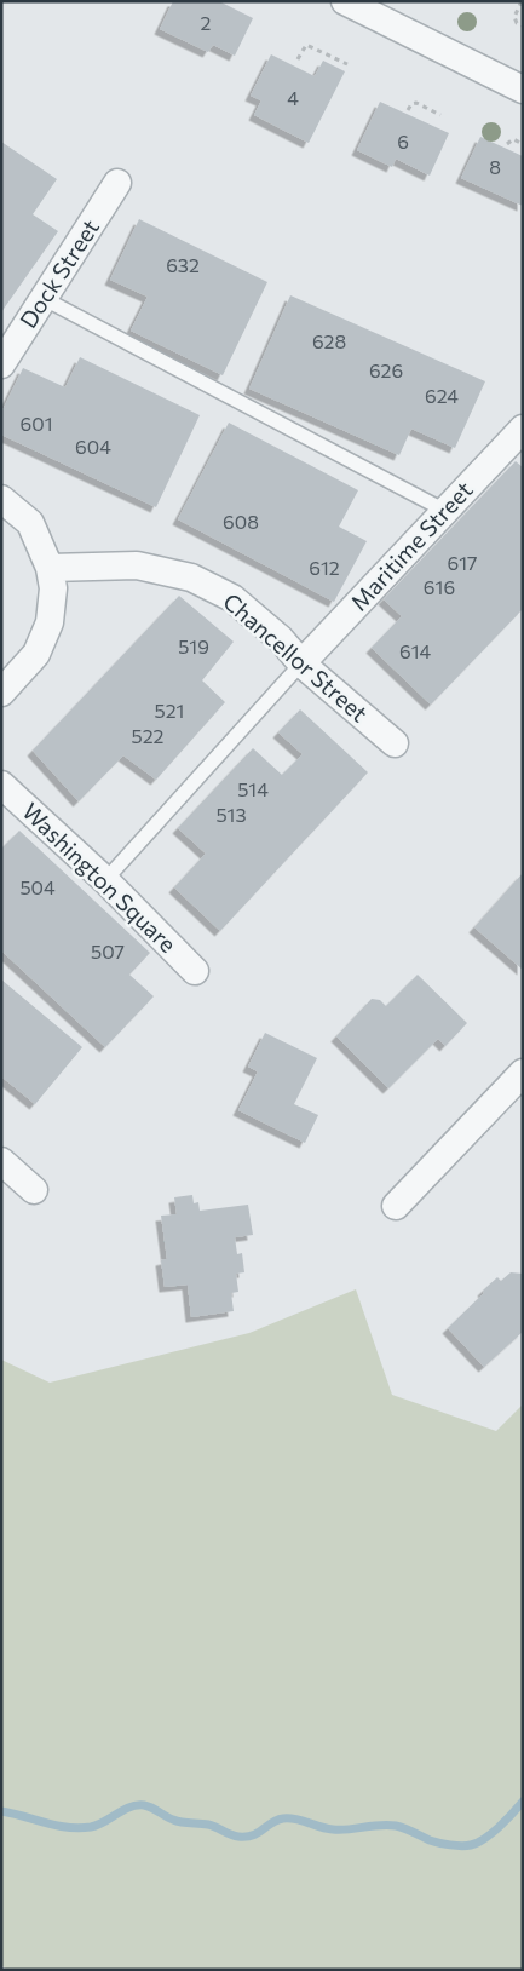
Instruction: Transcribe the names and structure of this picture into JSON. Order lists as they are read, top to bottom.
{
  "streets": {
    "street": [
      "Dock Street",
      "Maritime Street",
      "Chancellor Street",
      "Washington Square"
    ]
  },
  "crossings": [
    ["Maritime Street", "Chancellor Street"]
  ],
  "house_numbers": [
    "2",
    "4",
    "6",
    "8",
    "632",
    "628",
    "626",
    "624",
    "601",
    "604",
    "608",
    "617",
    "612",
    "616",
    "519",
    "614",
    "521",
    "522",
    "514",
    "513",
    "504",
    "507"
  ]
}
